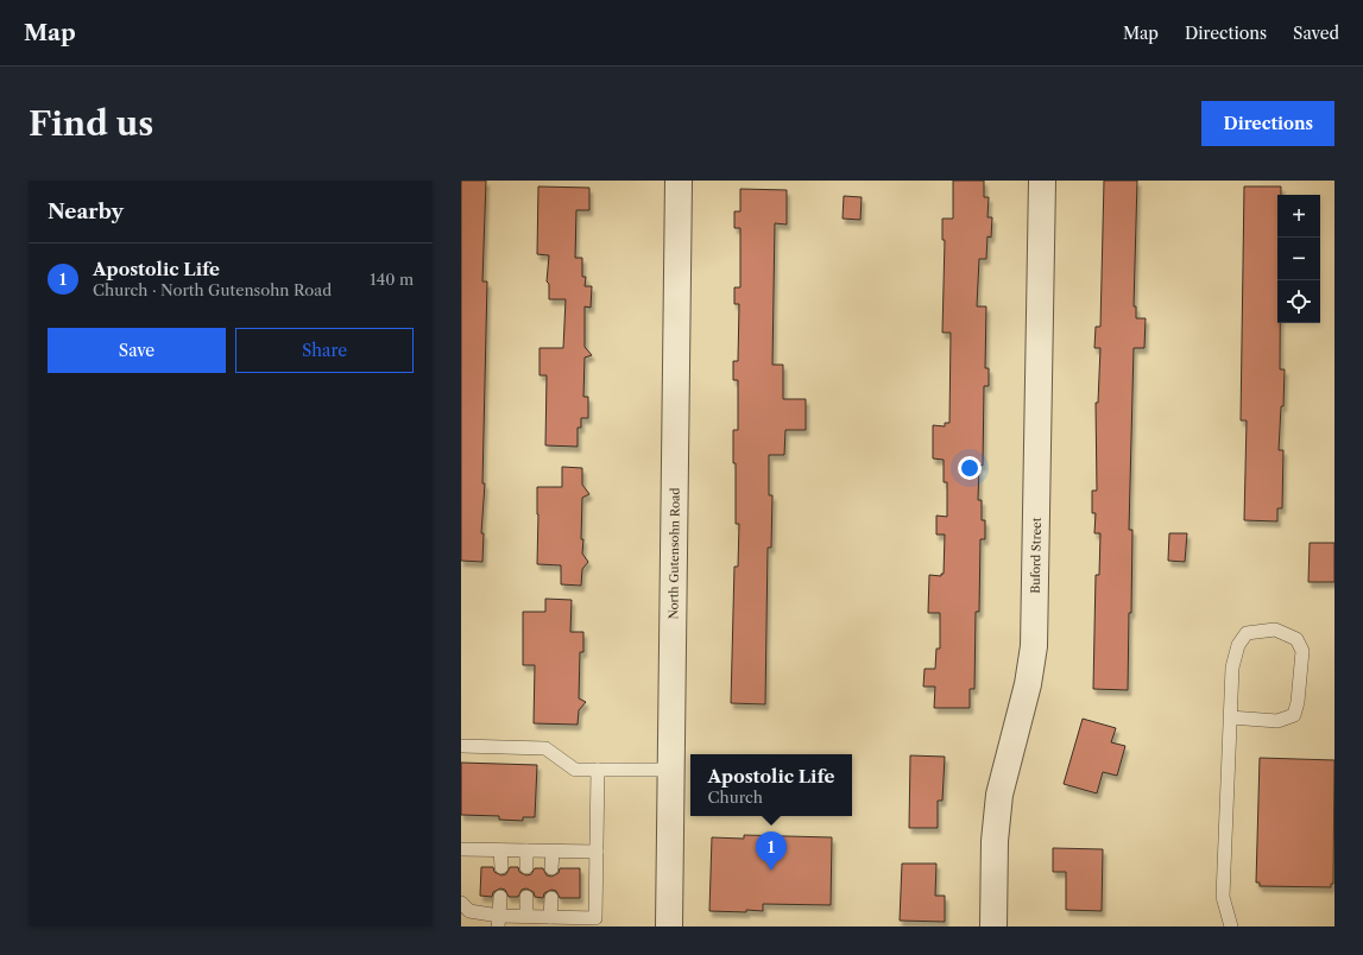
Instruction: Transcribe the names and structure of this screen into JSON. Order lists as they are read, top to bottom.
{
  "streets": {
    "street": ["North Gutensohn Road", "Buford Street"]
  },
  "page": {
    "header": "Map",
    "nav": ["Map", "Directions", "Saved"],
    "buttons": [
      "Directions",
      ["Save", "Share"]
    ],
    "title": "Find us",
    "heading": "Nearby",
    "map_buttons": ["+", "−"],
    "list": [
      {
        "mark": "1",
        "name": "Apostolic Life",
        "note": "Church · North Gutensohn Road",
        "value": "140 m"
      }
    ],
    "popup": ["Apostolic Life", "Church"],
    "pins": "1"
  }
}
